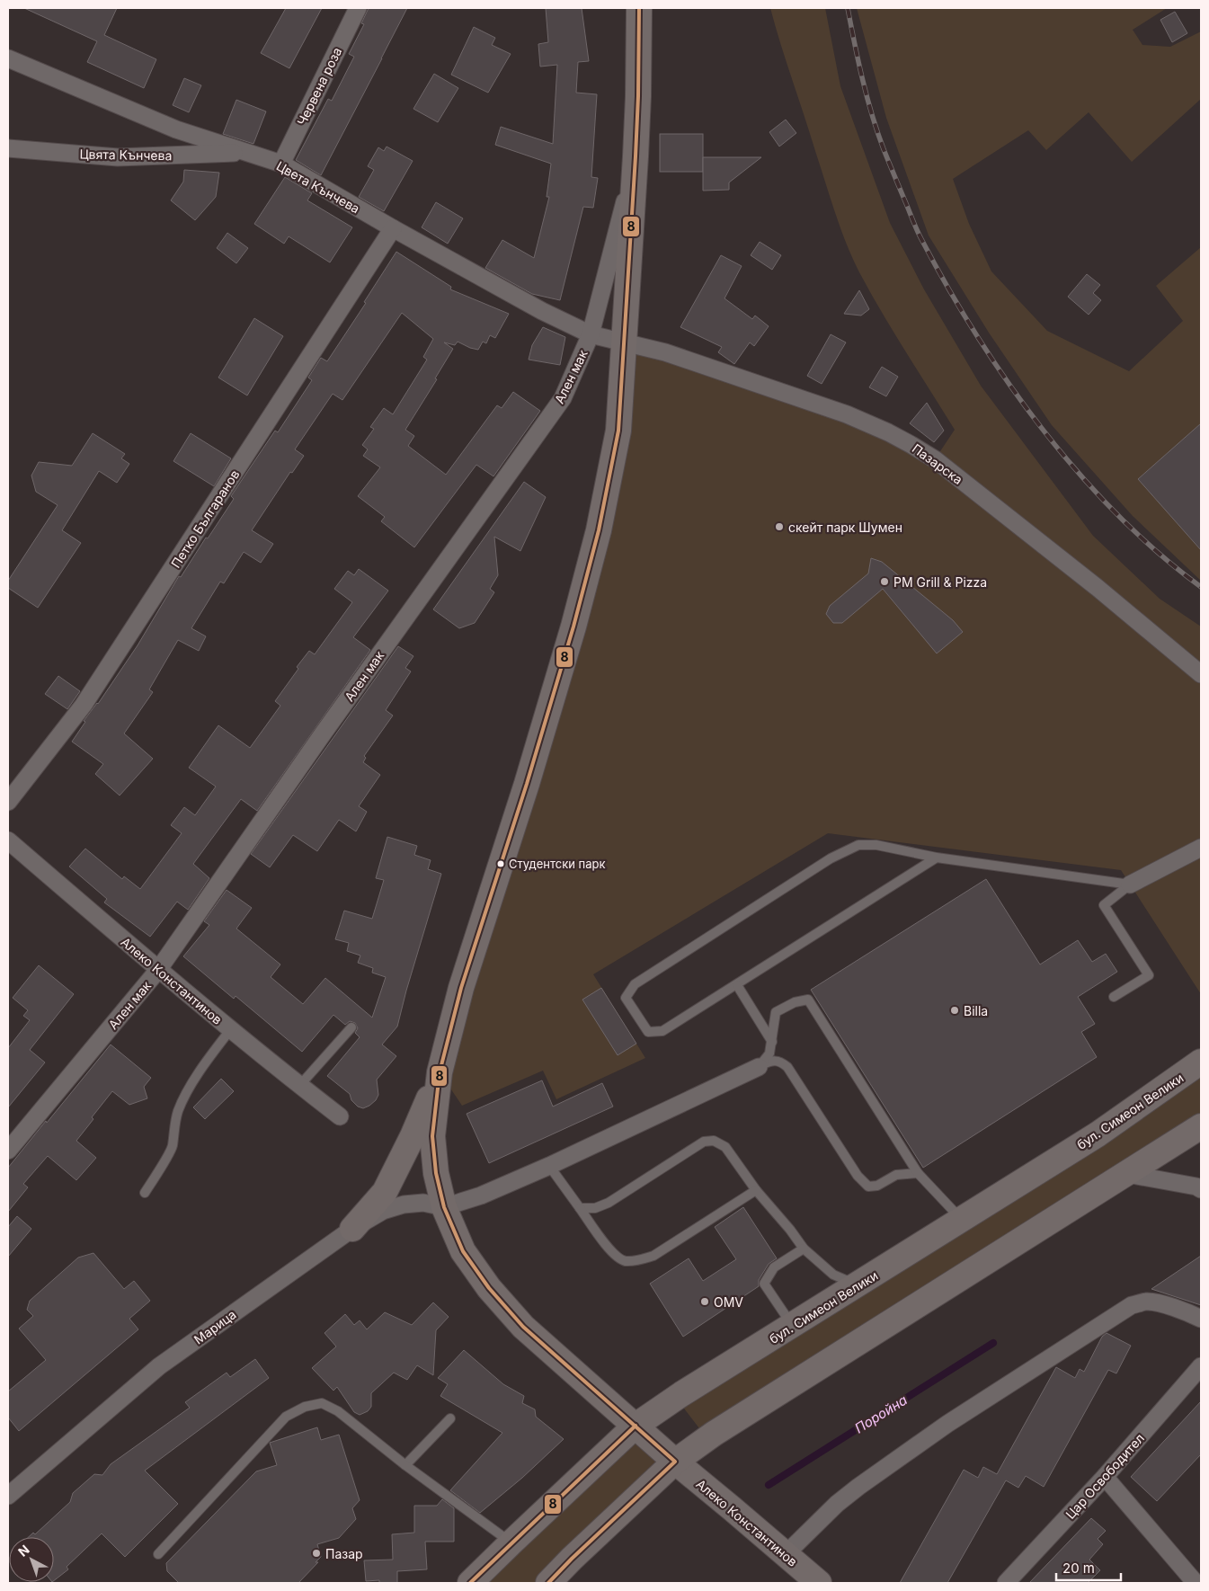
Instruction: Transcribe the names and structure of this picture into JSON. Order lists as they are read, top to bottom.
{
  "streets": {
    "main road": ["Алеко Константинов", "бул. Симеон Велики"],
    "street": [
      "Червена роза",
      "Цвята Кънчева",
      "Цвета Кънчева",
      "Ален мак",
      "Пазарска",
      "Петко Българанов",
      "Марица",
      "Цар Освободител"
    ]
  },
  "crossings": [
    ["Червена роза", "Цвета Кънчева"],
    ["Цвята Кънчева", "Цвета Кънчева"],
    ["Цвета Кънчева", "Ален мак"],
    ["Цвета Кънчева", "Пазарска"],
    ["Цвета Кънчева", "Петко Българанов"],
    ["Ален мак", "Пазарска"],
    ["Ален мак", "Алеко Константинов"],
    ["Алеко Константинов", "бул. Симеон Велики"]
  ],
  "water": ["Поройна"],
  "places": [
    "скейт парк Шумен",
    "PM Grill & Pizza",
    "Студентски парк",
    "Billa",
    "OMV",
    "Пазар"
  ],
  "lines": ["transit line 8"],
  "scale_bar": "20 m",
  "north": "top left"
}
